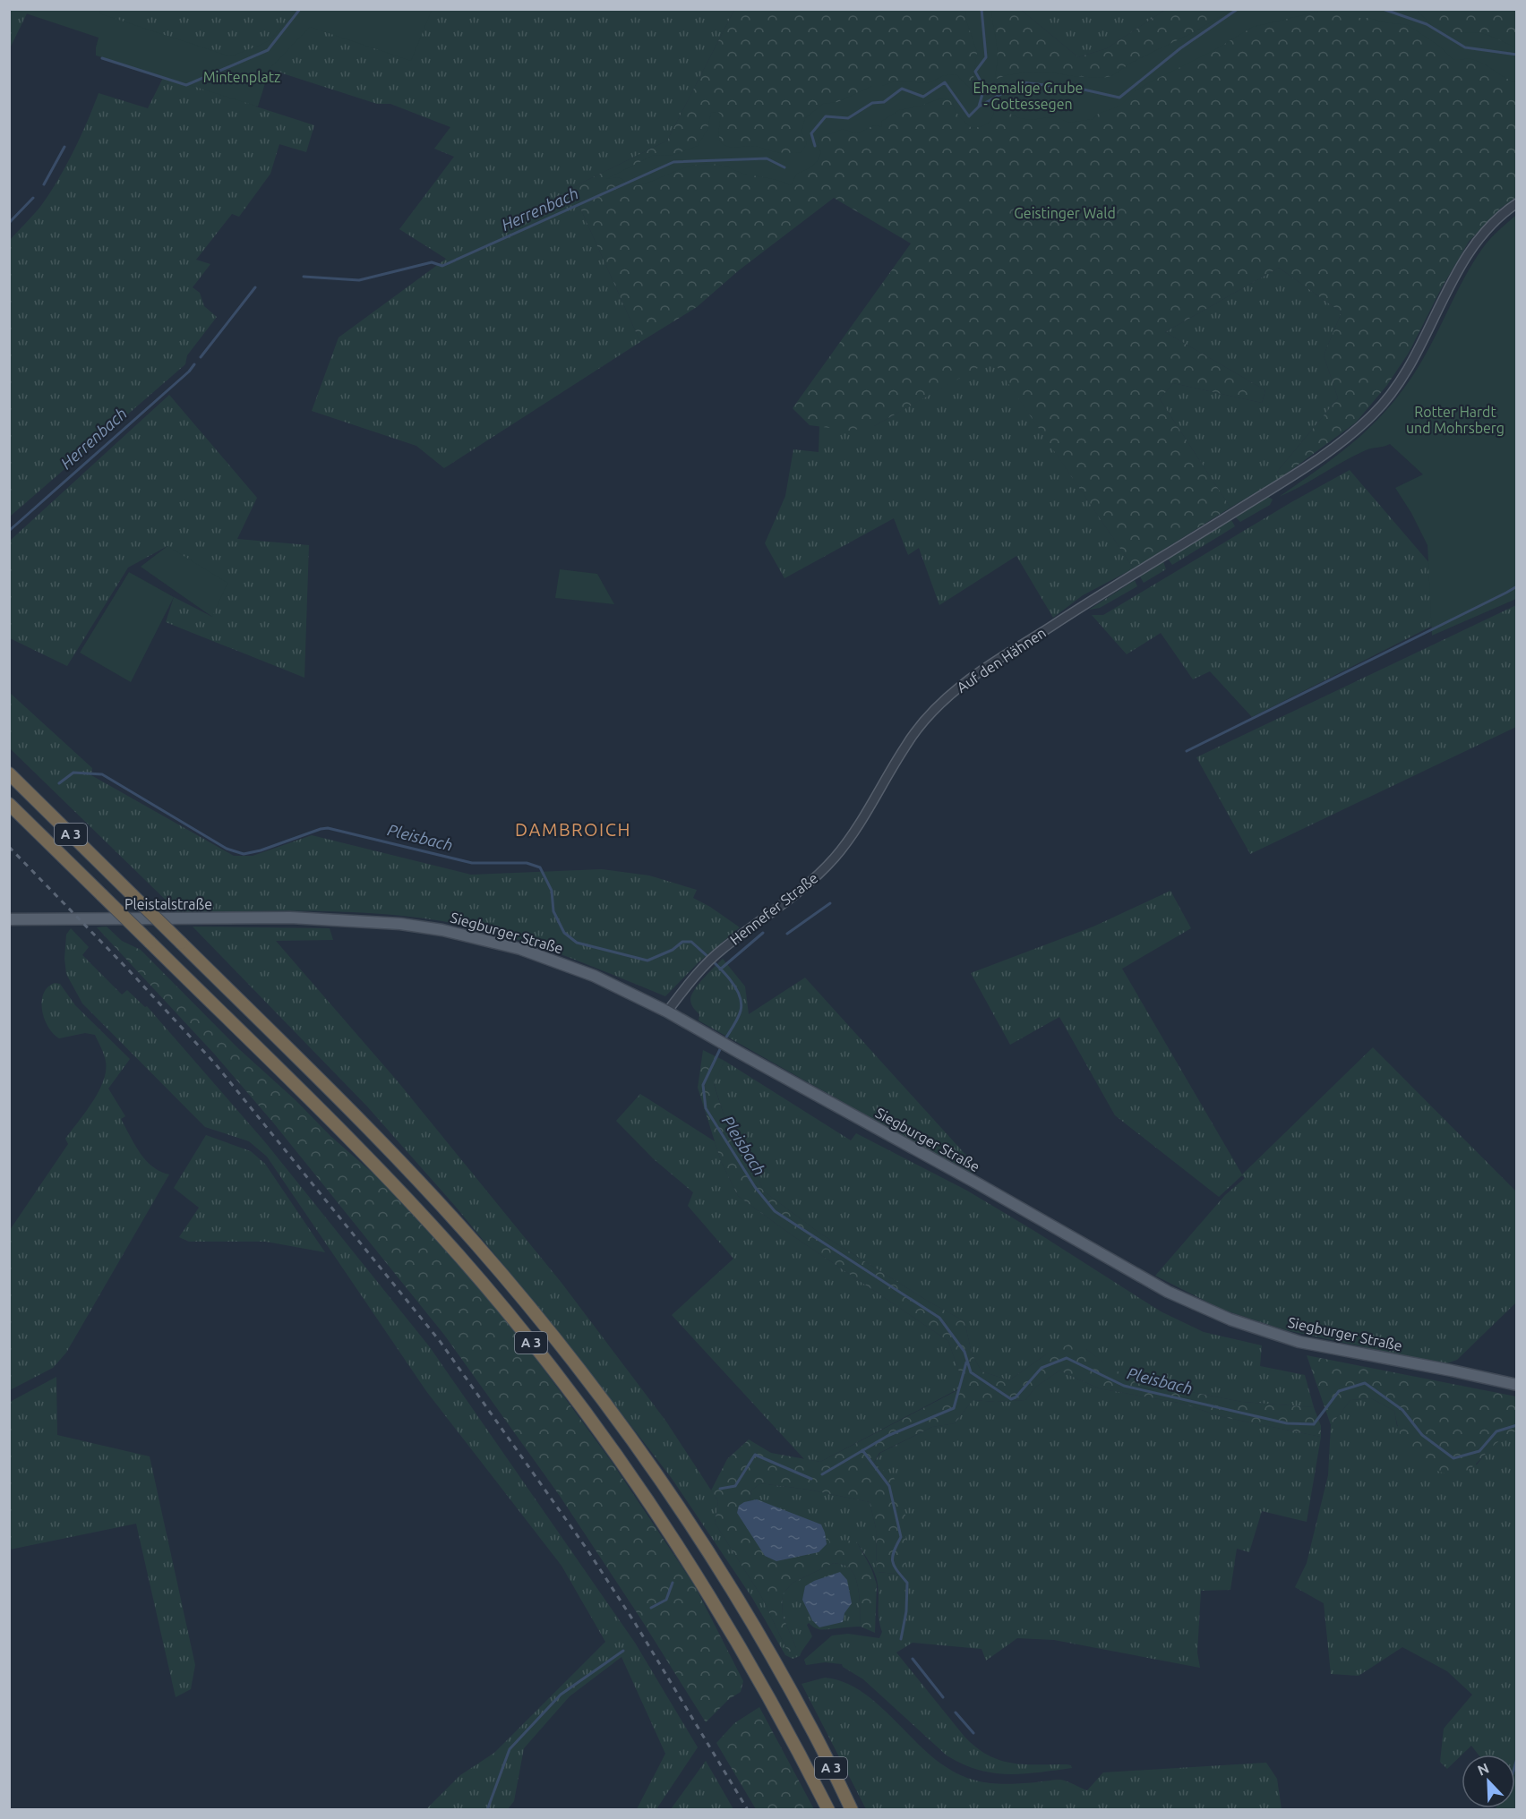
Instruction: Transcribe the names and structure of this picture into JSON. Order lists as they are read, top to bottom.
{
  "streets": {
    "highway": ["A 3"],
    "main road": ["Pleistalstraße", "Siegburger Straße"],
    "street": ["Auf den Hähnen", "Hennefer Straße"]
  },
  "crossings": [
    ["Auf den Hähnen", "Hennefer Straße"],
    ["Pleistalstraße", "Siegburger Straße"],
    ["Hennefer Straße", "Siegburger Straße"]
  ],
  "districts": ["DAMBROICH"],
  "water": ["Herrenbach", "Pleisbach"],
  "parks": [
    "Mintenplatz",
    "Ehemalige Grube - Gottessegen",
    "Geistinger Wald",
    "Rotter Hardt und Mohrsberg"
  ],
  "north": "top left"
}
